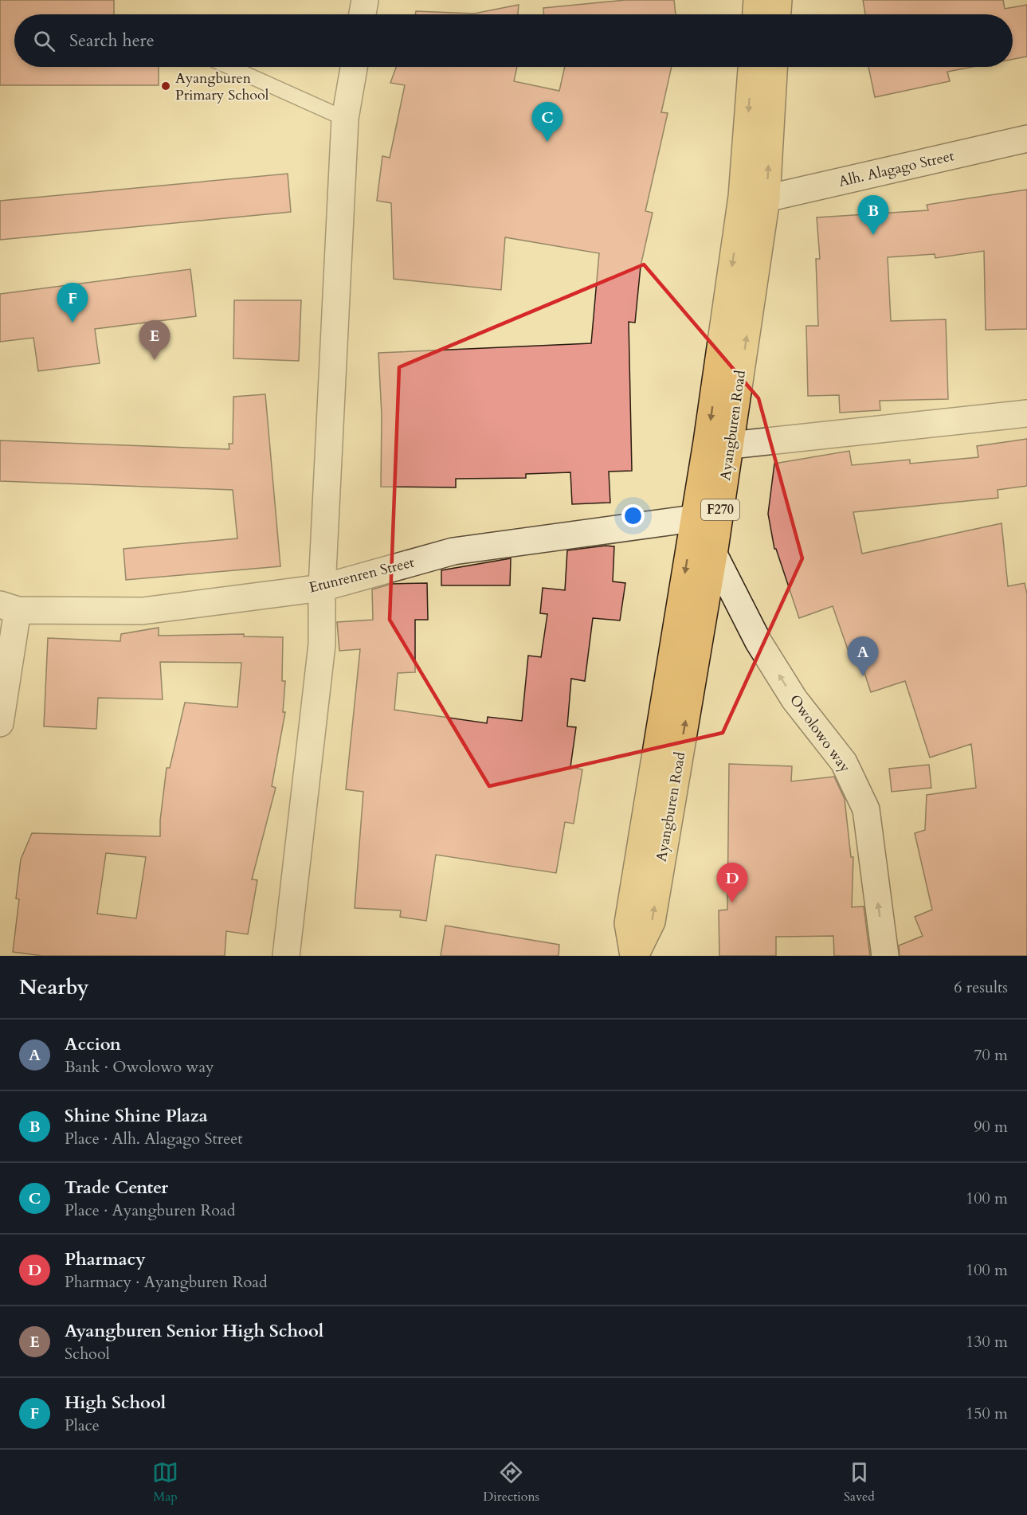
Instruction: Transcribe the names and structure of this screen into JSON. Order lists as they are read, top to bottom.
{
  "streets": {
    "main road": ["Ayangburen Road", "F270"],
    "street": ["Alh. Alagago Street", "Etunrenren Street", "Owolowo way"]
  },
  "crossings": [
    ["Alh. Alagago Street", "Ayangburen Road"],
    ["Ayangburen Road", "Etunrenren Street"],
    ["Ayangburen Road", "Owolowo way"]
  ],
  "one_way": ["Owolowo way"],
  "places": ["Ayangburen Primary School"],
  "page": {
    "search": "Search here",
    "pins": [
      "C",
      "B",
      "F",
      "E",
      "A",
      "D"
    ],
    "heading": ["Nearby", "6 results"],
    "list": [
      {
        "mark": "A",
        "name": "Accion",
        "note": "Bank · Owolowo way",
        "value": "70 m"
      },
      {
        "mark": "B",
        "name": "Shine Shine Plaza",
        "note": "Place · Alh. Alagago Street",
        "value": "90 m"
      },
      {
        "mark": "C",
        "name": "Trade Center",
        "note": "Place · Ayangburen Road",
        "value": "100 m"
      },
      {
        "mark": "D",
        "name": "Pharmacy",
        "note": "Pharmacy · Ayangburen Road",
        "value": "100 m"
      },
      {
        "mark": "E",
        "name": "Ayangburen Senior High School",
        "note": "School",
        "value": "130 m"
      },
      {
        "mark": "F",
        "name": "High School",
        "note": "Place",
        "value": "150 m"
      }
    ],
    "nav": ["Map", "Directions", "Saved"]
  }
}
